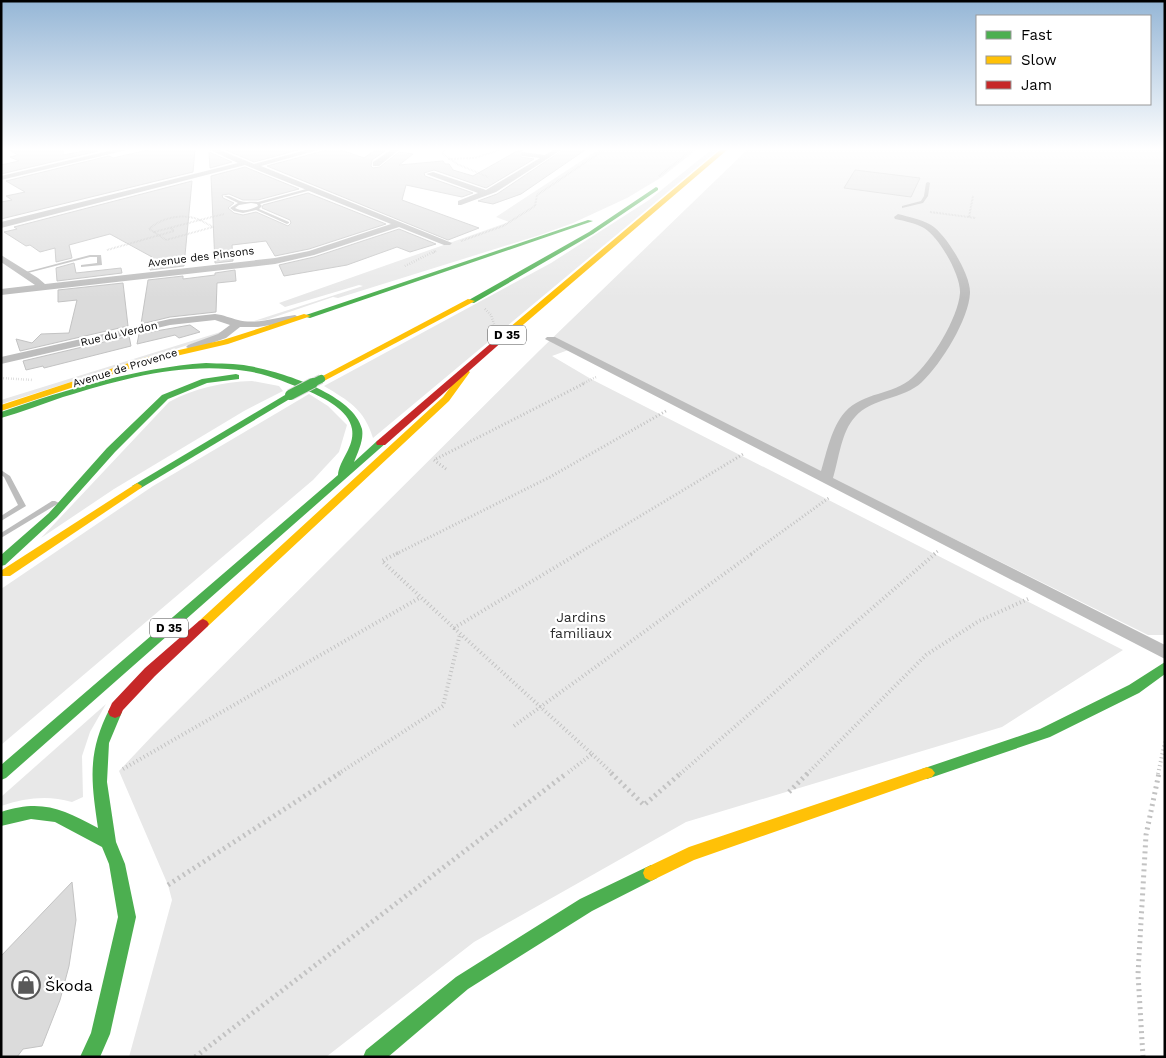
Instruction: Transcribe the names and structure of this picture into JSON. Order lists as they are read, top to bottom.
{
  "streets": {
    "main road": ["D 35", "Avenue de Provence"],
    "street": ["Avenue des Pinsons", "Rue du Verdon"]
  },
  "parks": ["Jardins familiaux"],
  "places": {
    "shop": ["Škoda"]
  },
  "legend": ["Fast", "Slow", "Jam"]
}
